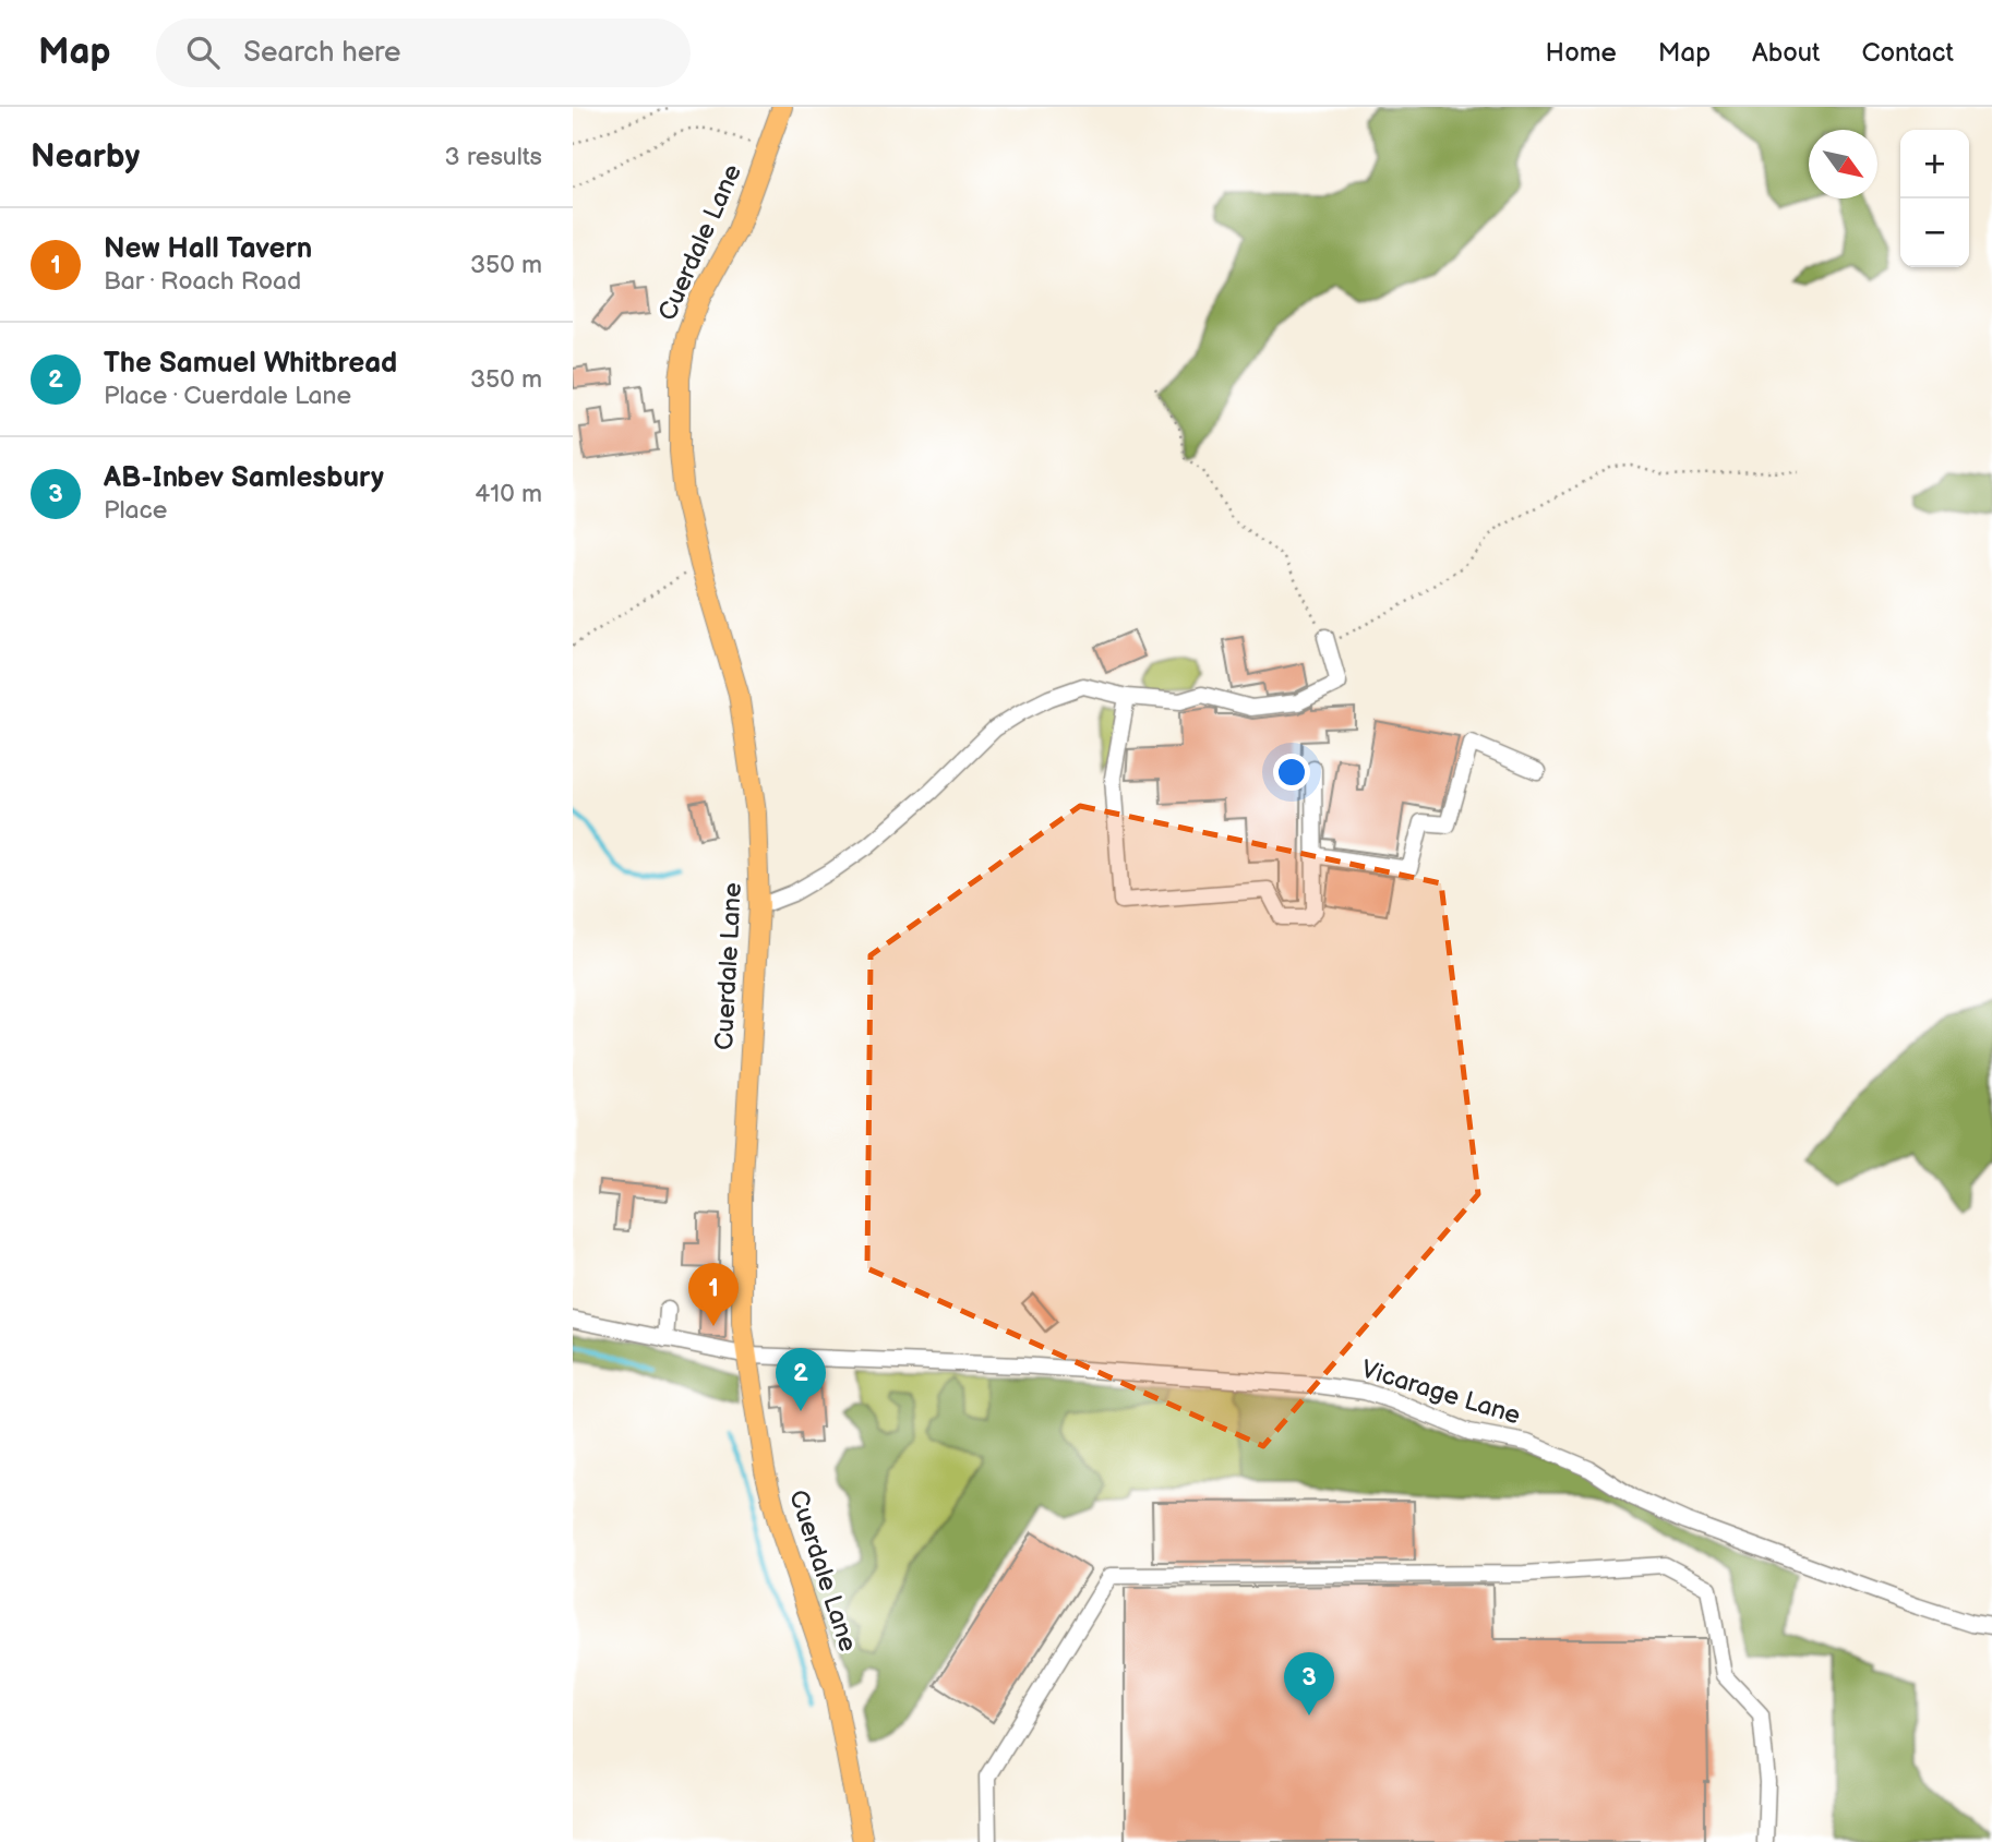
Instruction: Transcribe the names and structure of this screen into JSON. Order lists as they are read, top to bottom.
{
  "streets": {
    "main road": ["Cuerdale Lane"],
    "street": ["Vicarage Lane"]
  },
  "crossings": [
    ["Cuerdale Lane", "Vicarage Lane"]
  ],
  "north": "bottom right",
  "page": {
    "header": "Map",
    "search": "Search here",
    "nav": [
      "Home",
      "Map",
      "About",
      "Contact"
    ],
    "heading": ["Nearby", "3 results"],
    "map_buttons": ["+", "−"],
    "list": [
      {
        "mark": "1",
        "name": "New Hall Tavern",
        "note": "Bar · Roach Road",
        "value": "350 m"
      },
      {
        "mark": "2",
        "name": "The Samuel Whitbread",
        "note": "Place · Cuerdale Lane",
        "value": "350 m"
      },
      {
        "mark": "3",
        "name": "AB-Inbev Samlesbury",
        "note": "Place",
        "value": "410 m"
      }
    ],
    "pins": ["1", "2", "3"]
  }
}
